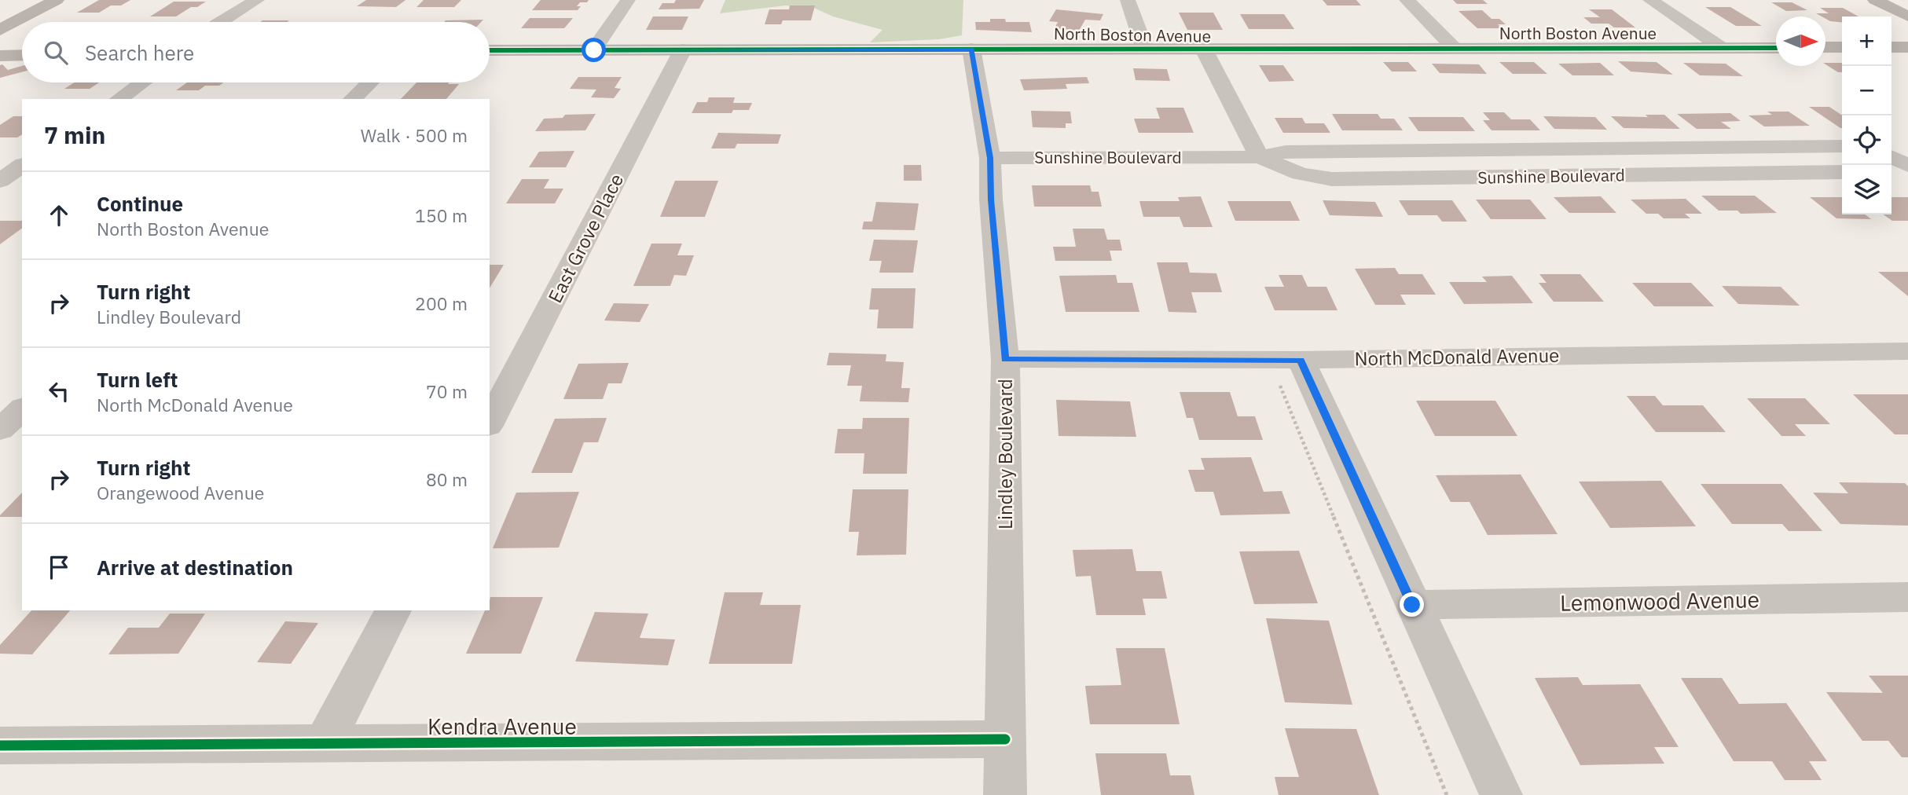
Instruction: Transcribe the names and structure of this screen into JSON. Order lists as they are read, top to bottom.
{
  "streets": {
    "street": [
      "North Boston Avenue",
      "Sunshine Boulevard",
      "East Grove Place",
      "North McDonald Avenue",
      "Lindley Boulevard",
      "Lemonwood Avenue",
      "Kendra Avenue"
    ]
  },
  "crossings": [
    ["North Boston Avenue", "East Grove Place"],
    ["North Boston Avenue", "Lindley Boulevard"],
    ["Sunshine Boulevard", "Lindley Boulevard"],
    ["North McDonald Avenue", "Lindley Boulevard"],
    ["Lindley Boulevard", "Kendra Avenue"]
  ],
  "north": "right",
  "page": {
    "map_buttons": ["+", "−"],
    "search": "Search here",
    "heading": ["7 min", "Walk · 500 m"],
    "list": [
      ["Continue", "North Boston Avenue", "150 m"],
      ["Turn right", "Lindley Boulevard", "200 m"],
      ["Turn left", "North McDonald Avenue", "70 m"],
      ["Turn right", "Orangewood Avenue", "80 m"],
      "Arrive at destination"
    ]
  }
}
